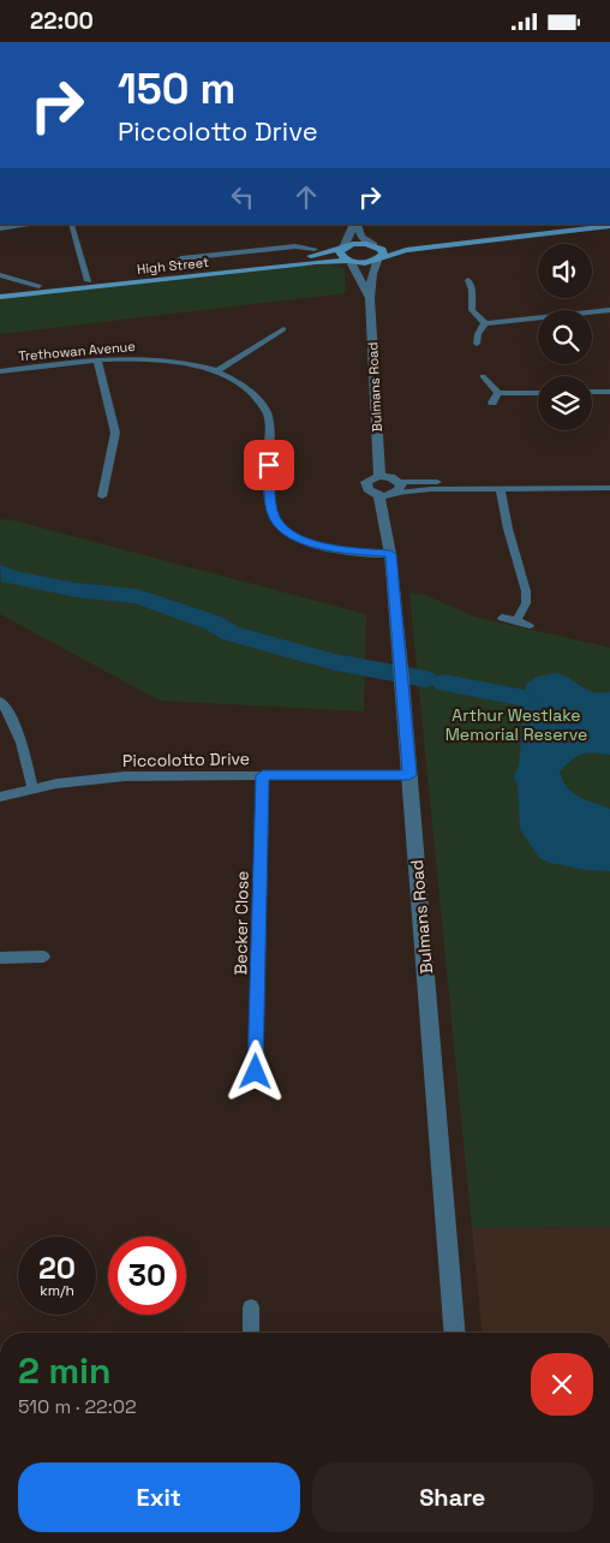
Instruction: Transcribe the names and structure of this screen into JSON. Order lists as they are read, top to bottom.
{
  "streets": {
    "main road": ["High Street"],
    "street": [
      "Trethowan Avenue",
      "Bulmans Road",
      "Piccolotto Drive",
      "Becker Close"
    ]
  },
  "crossings": [
    ["High Street", "Bulmans Road"],
    ["Trethowan Avenue", "Bulmans Road"],
    ["Bulmans Road", "Piccolotto Drive"],
    ["Piccolotto Drive", "Becker Close"]
  ],
  "parks": ["Arthur Westlake Memorial Reserve"],
  "page": {
    "status": "22:00",
    "turn": ["150 m", "Piccolotto Drive"],
    "speed": "20 km/h",
    "limit": "30",
    "heading": ["2 min", "510 m · 22:02"],
    "buttons": ["Exit", "Share"]
  }
}
